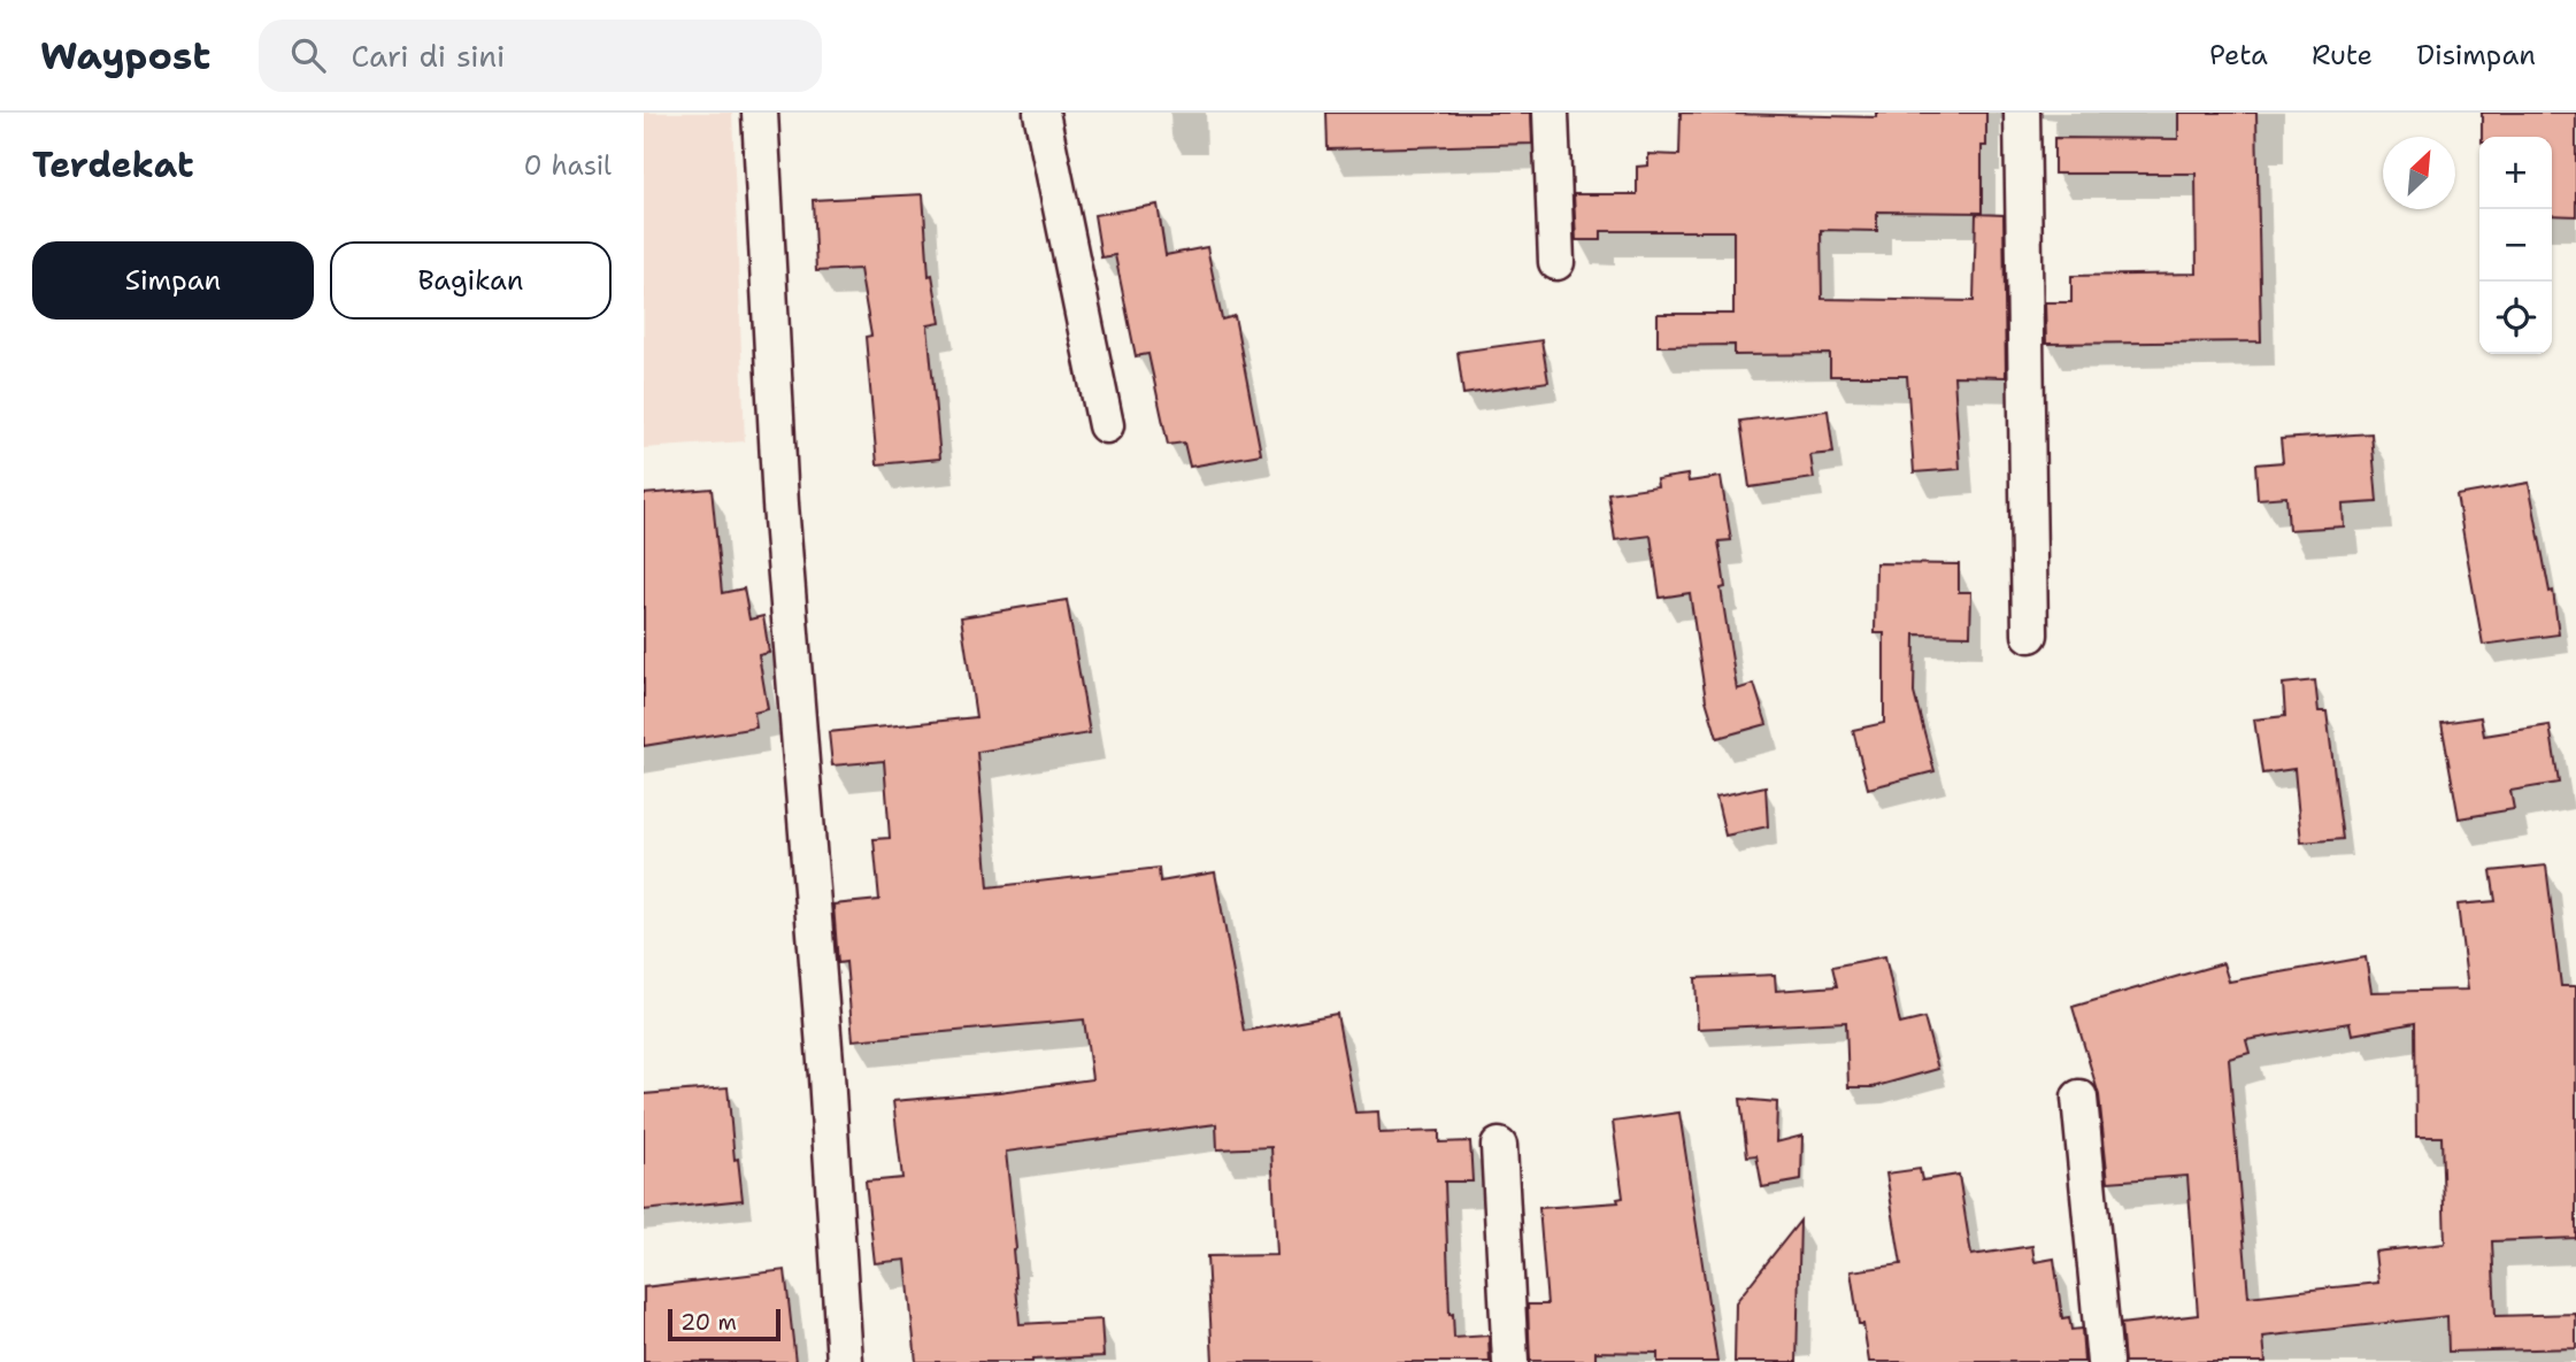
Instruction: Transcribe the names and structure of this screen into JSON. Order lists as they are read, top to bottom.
{
  "scale_bar": "20 m",
  "north": "top right",
  "page": {
    "header": "Waypost",
    "search": "Cari di sini",
    "nav": ["Peta", "Rute", "Disimpan"],
    "heading": ["Terdekat", "0 hasil"],
    "map_buttons": ["+", "−"],
    "buttons": ["Simpan", "Bagikan"],
    "scale": "20 m"
  }
}
